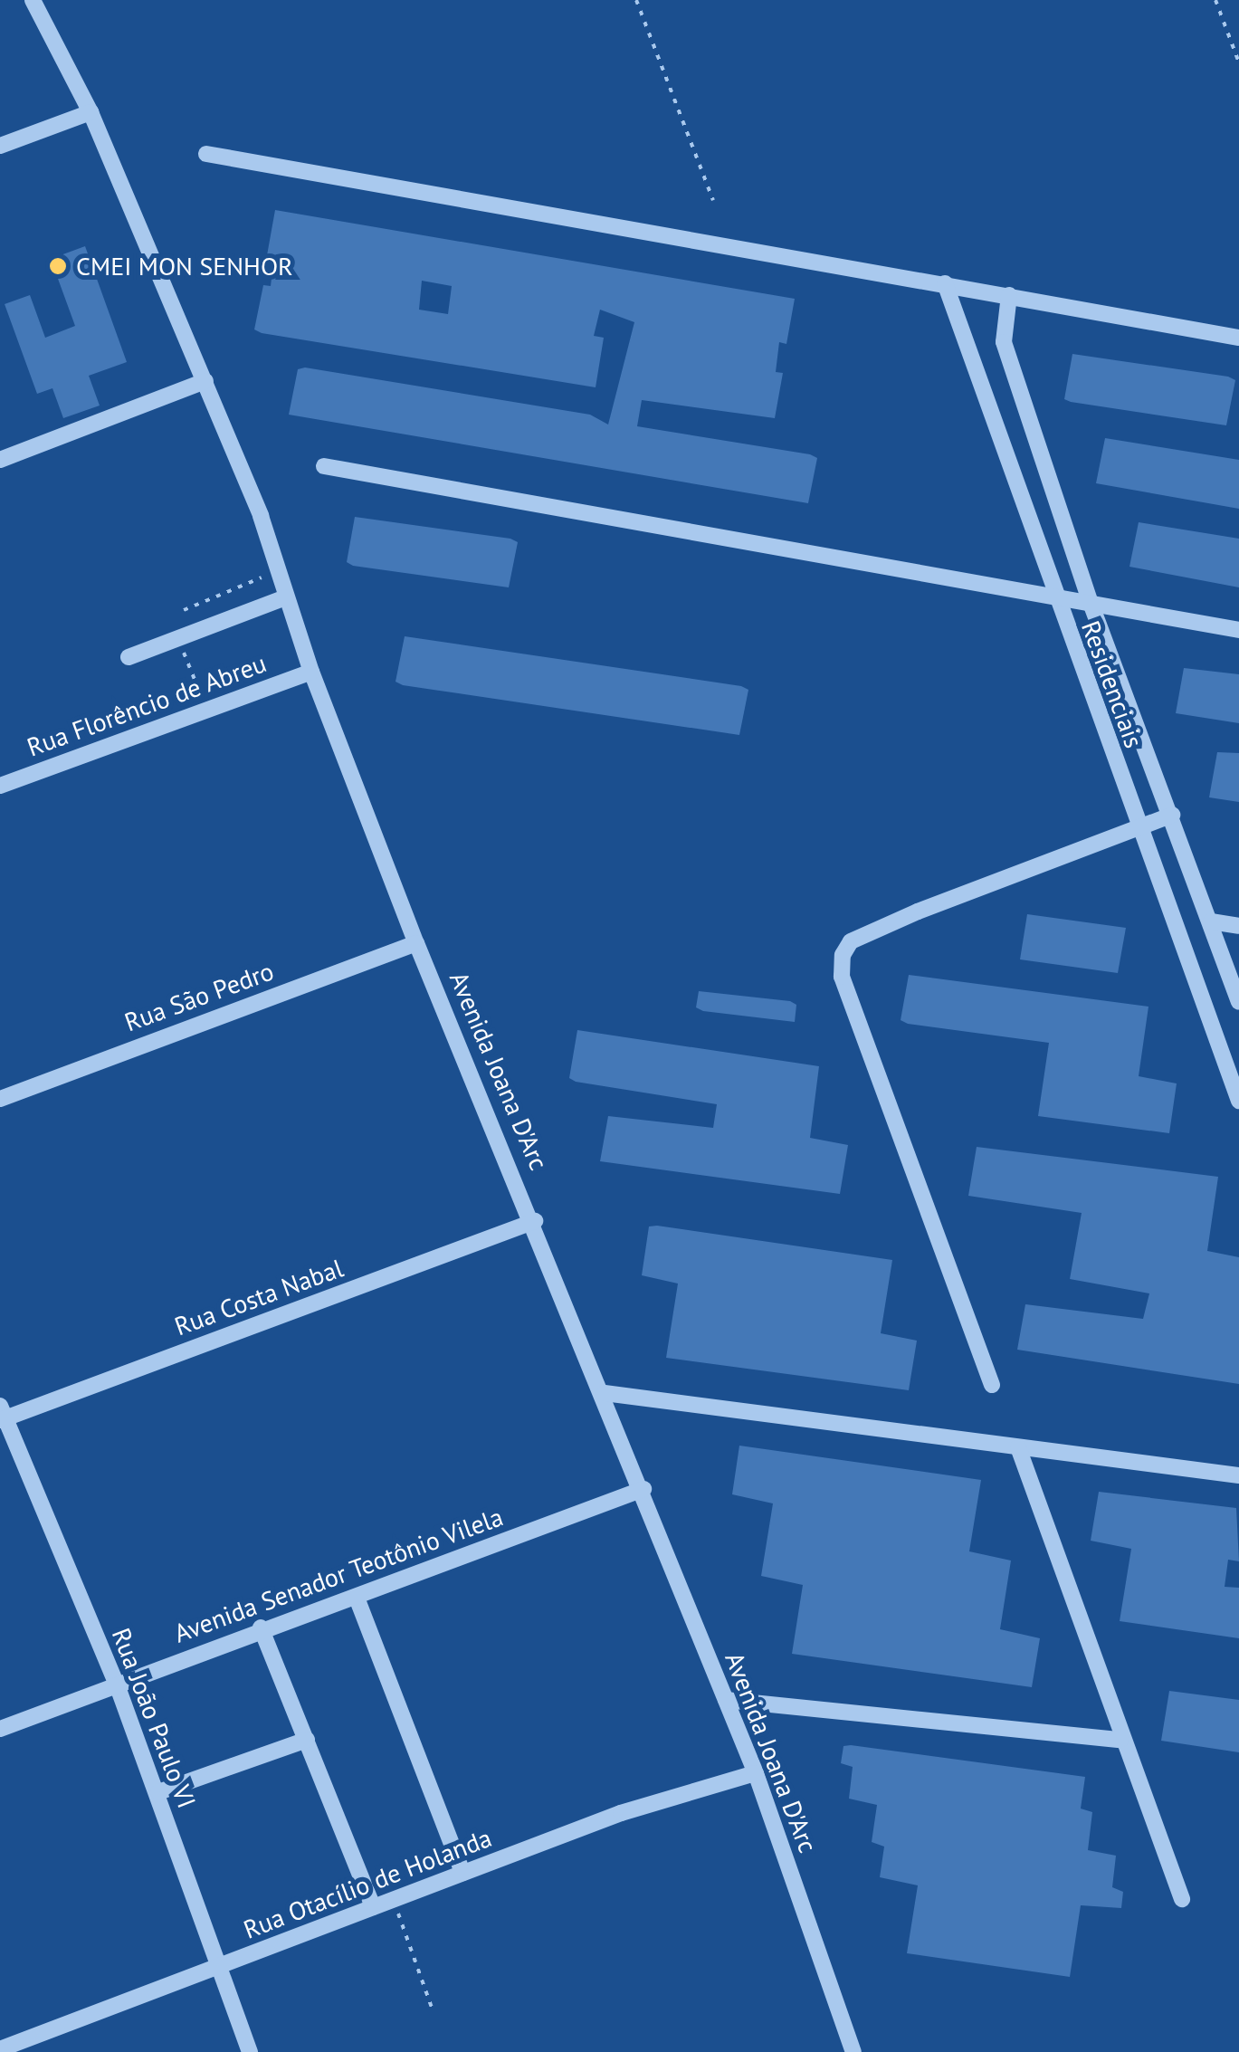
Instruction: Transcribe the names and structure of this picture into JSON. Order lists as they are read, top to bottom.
{
  "streets": {
    "street": [
      "Residenciais",
      "Rua Florêncio de Abreu",
      "Rua São Pedro",
      "Avenida Joana D'Arc",
      "Rua Costa Nabal",
      "Avenida Senador Teotônio Vilela",
      "Rua João Paulo VI",
      "Rua Otacílio de Holanda"
    ]
  },
  "crossings": [
    ["Rua Florêncio de Abreu", "Avenida Joana D'Arc"],
    ["Rua São Pedro", "Avenida Joana D'Arc"],
    ["Avenida Joana D'Arc", "Rua Costa Nabal"],
    ["Avenida Joana D'Arc", "Avenida Senador Teotônio Vilela"],
    ["Avenida Joana D'Arc", "Rua Otacílio de Holanda"],
    ["Rua Costa Nabal", "Rua João Paulo VI"],
    ["Avenida Senador Teotônio Vilela", "Rua João Paulo VI"],
    ["Rua João Paulo VI", "Rua Otacílio de Holanda"]
  ],
  "places": ["CMEI MON SENHOR"]
}
